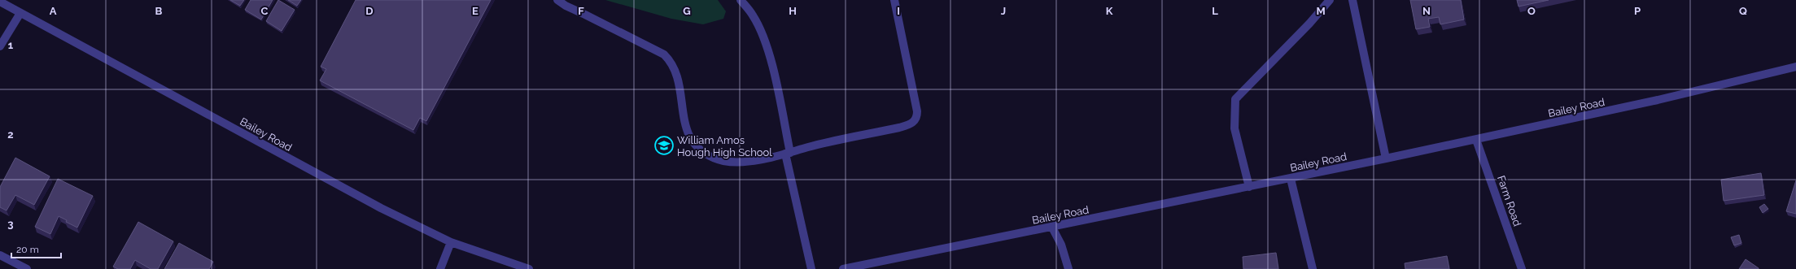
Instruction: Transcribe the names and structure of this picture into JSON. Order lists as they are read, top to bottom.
{
  "streets": {
    "street": ["Bailey Road", "Farm Road"]
  },
  "crossings": [
    ["Bailey Road", "Farm Road"]
  ],
  "places": {
    "school or university": ["William Amos Hough High School"]
  },
  "scale_bar": "20 m",
  "grid": {
    "columns": [
      "A",
      "B",
      "C",
      "D",
      "E",
      "F",
      "G",
      "H",
      "I",
      "J",
      "K",
      "L",
      "M",
      "N",
      "O",
      "P",
      "Q"
    ],
    "rows": ["1", "2", "3"]
  }
}
